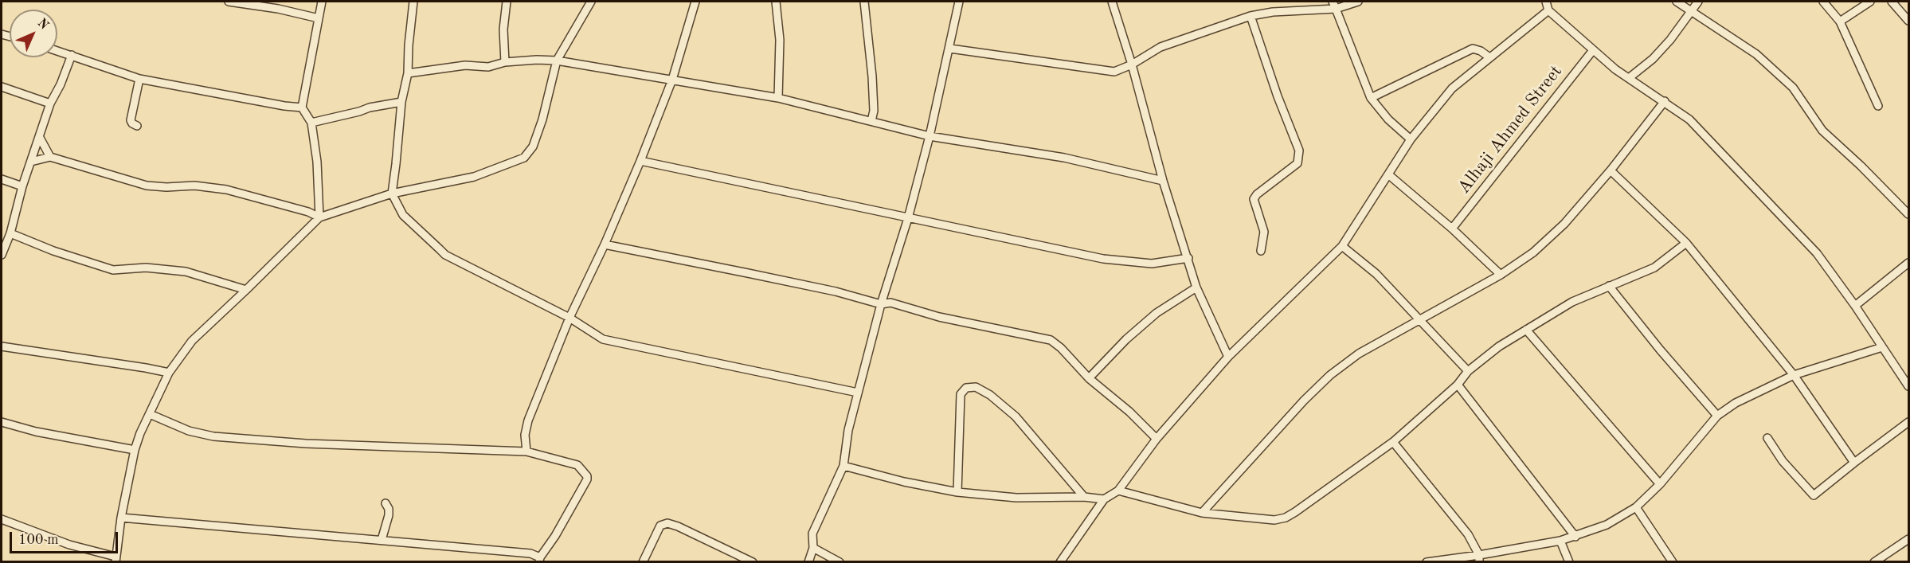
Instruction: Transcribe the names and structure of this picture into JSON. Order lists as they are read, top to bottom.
{
  "streets": {
    "street": ["Alhaji Ahmed Street"]
  },
  "scale_bar": "100 m",
  "north": "top right"
}
